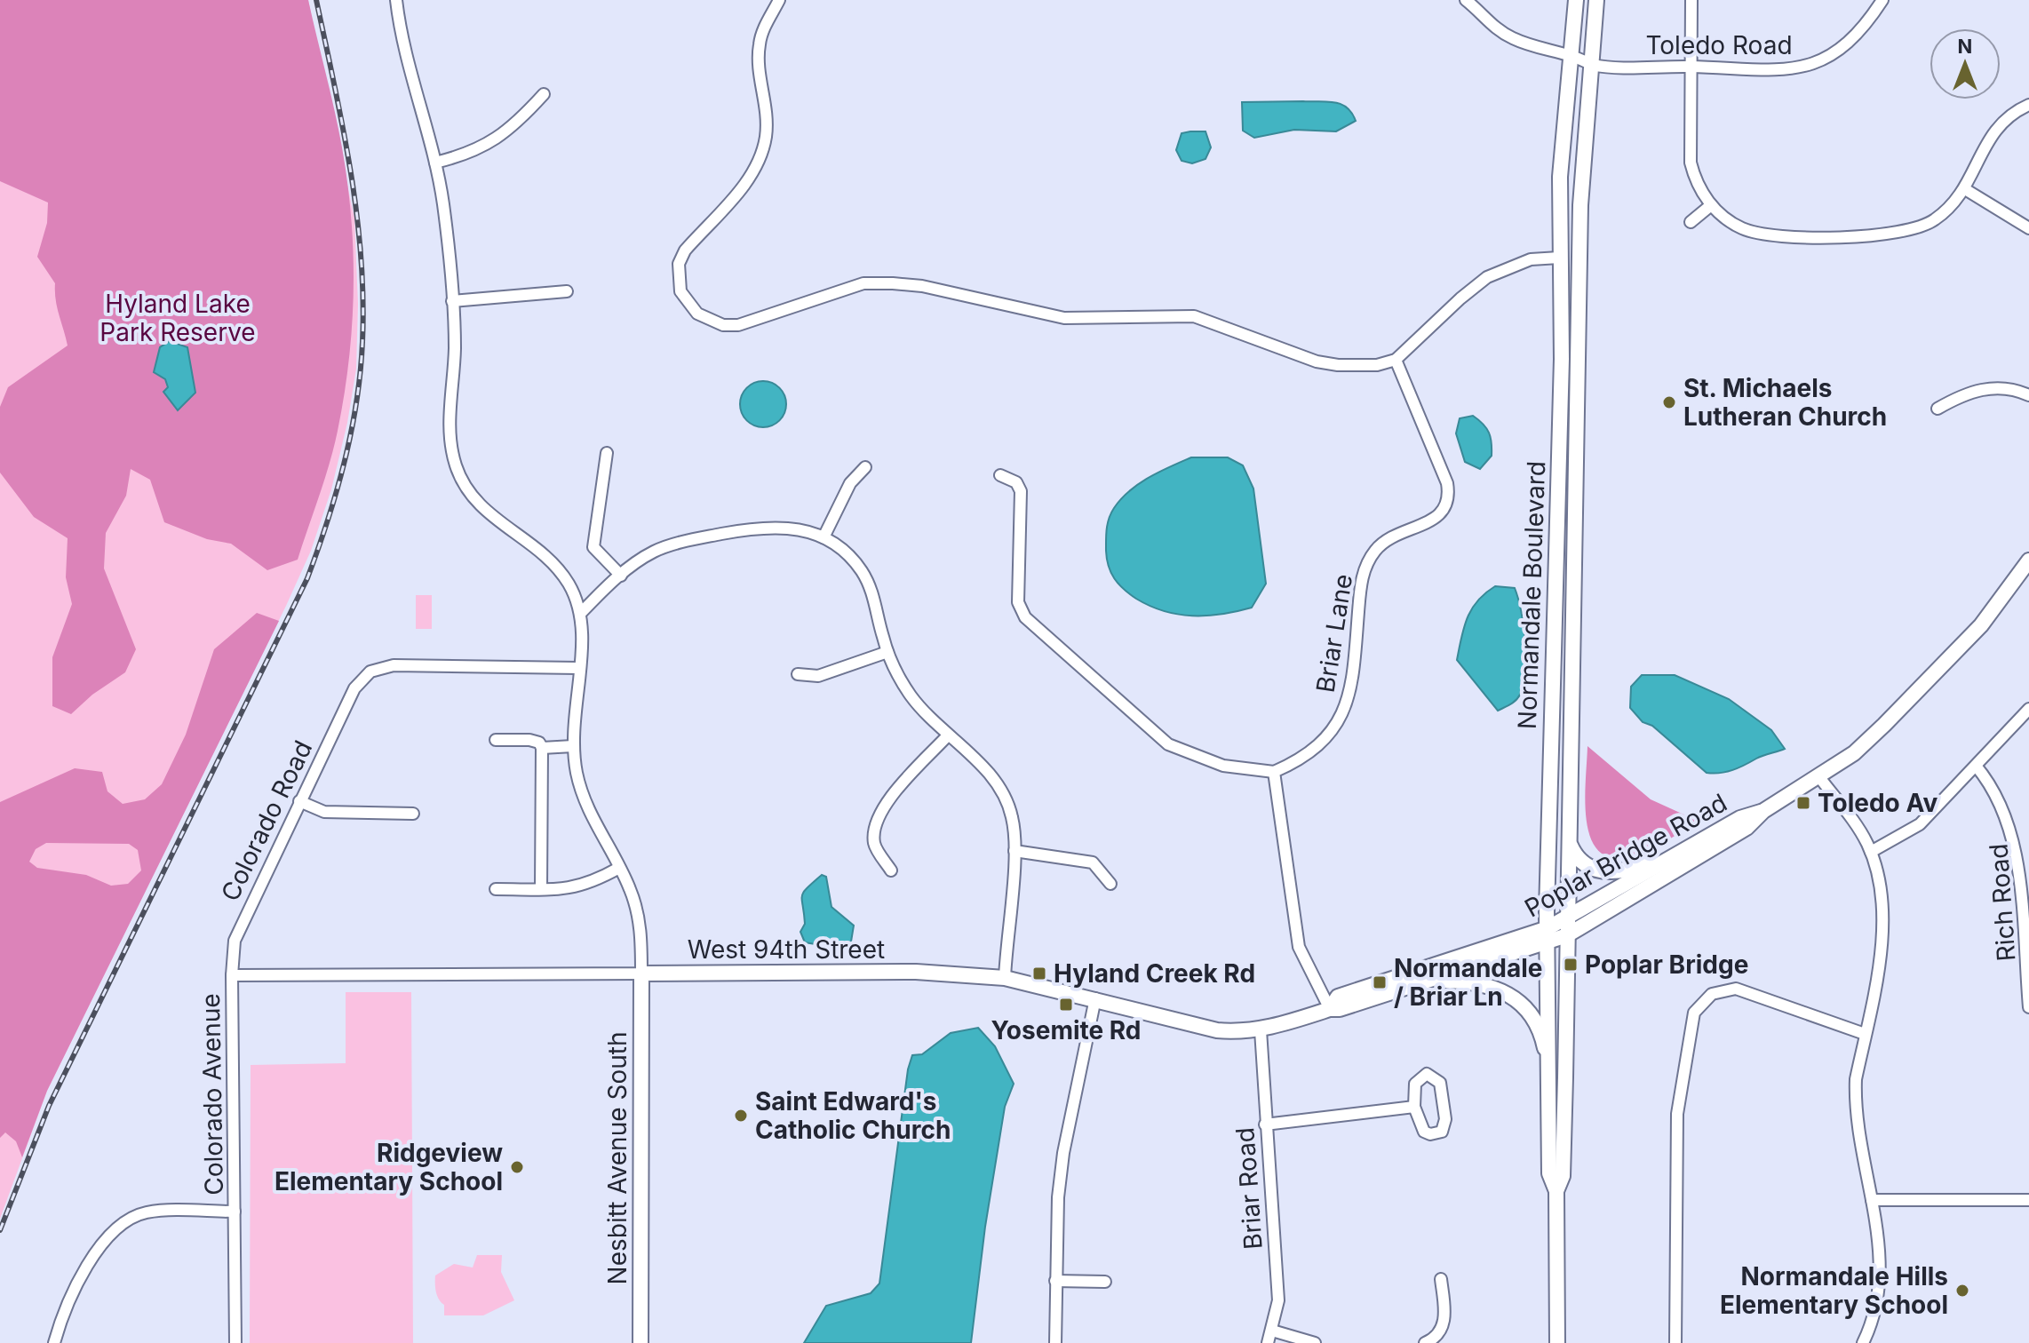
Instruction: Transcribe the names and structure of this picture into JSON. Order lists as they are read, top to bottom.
{
  "streets": {
    "main road": [
      "Normandale Boulevard",
      "Poplar Bridge Road",
      "West 94th Street",
      "Nesbitt Avenue South"
    ],
    "street": [
      "Toledo Road",
      "Briar Lane",
      "Colorado Road",
      "Rich Road",
      "Colorado Avenue",
      "Briar Road"
    ]
  },
  "crossings": [
    ["Toledo Road", "Normandale Boulevard"],
    ["Normandale Boulevard", "Poplar Bridge Road"],
    ["Colorado Road", "West 94th Street"],
    ["Colorado Road", "Colorado Avenue"],
    ["Poplar Bridge Road", "West 94th Street"],
    ["West 94th Street", "Colorado Avenue"],
    ["West 94th Street", "Nesbitt Avenue South"],
    ["West 94th Street", "Briar Road"]
  ],
  "parks": ["Hyland Lake Park Reserve"],
  "places": {
    "other": [
      "St. Michaels Lutheran Church",
      "Saint Edward's Catholic Church",
      "Ridgeview Elementary School",
      "Normandale Hills Elementary School"
    ],
    "transit": [
      "Toledo Av",
      "Poplar Bridge",
      "Hyland Creek Rd",
      "Normandale / Briar Ln",
      "Yosemite Rd"
    ]
  },
  "north": "top"
}
